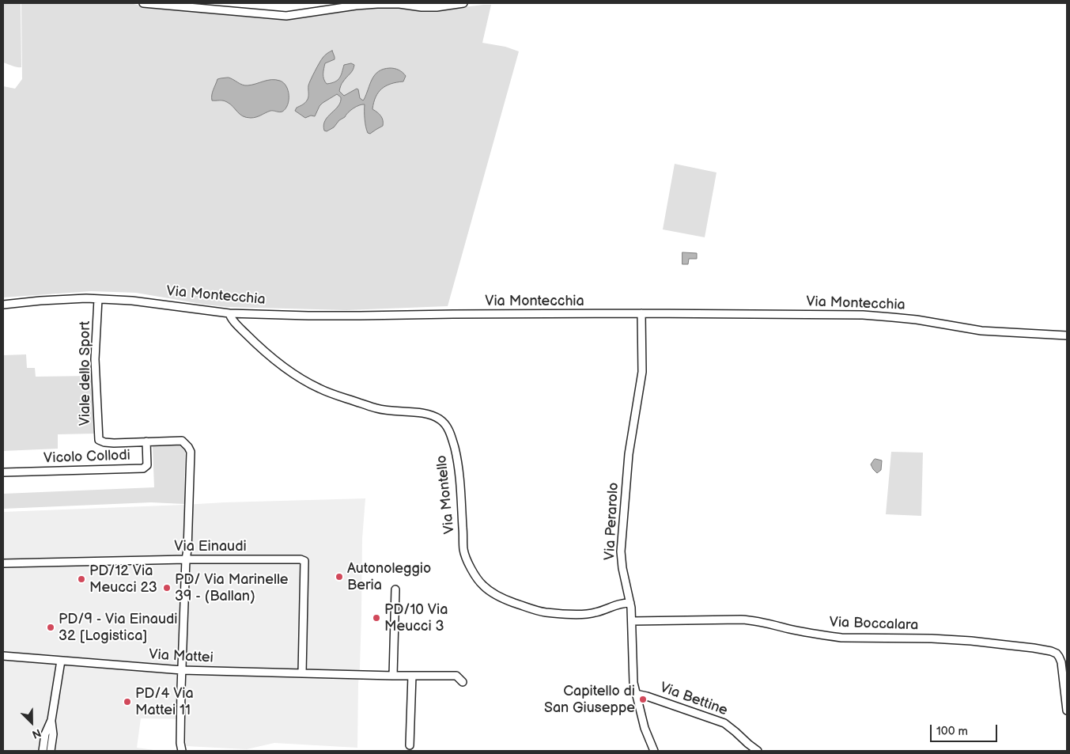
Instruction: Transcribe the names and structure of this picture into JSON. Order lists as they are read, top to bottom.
{
  "streets": {
    "street": [
      "Via Montecchia",
      "Viale dello Sport",
      "Vicolo Collodi",
      "Via Montello",
      "Via Perarolo",
      "Via Einaudi",
      "Via Boccalara",
      "Via Mattei",
      "Via Bettine"
    ]
  },
  "crossings": [
    ["Via Montecchia", "Viale dello Sport"],
    ["Via Montecchia", "Via Montello"],
    ["Via Montecchia", "Via Perarolo"],
    ["Viale dello Sport", "Vicolo Collodi"],
    ["Viale dello Sport", "Via Einaudi"],
    ["Viale dello Sport", "Via Mattei"],
    ["Via Montello", "Via Perarolo"],
    ["Via Perarolo", "Via Boccalara"],
    ["Via Perarolo", "Via Bettine"],
    ["Via Einaudi", "Via Mattei"]
  ],
  "places": [
    "Autonoleggio Beria",
    "PD/12 Via Meucci 23",
    "PD/ Via Marinelle 39 - (Ballan)",
    "PD/10 Via Meucci 3",
    "PD/9 - Via Einaudi 32 [Logistica]",
    "Capitello di San Giuseppe",
    "PD/4 Via Mattei 11"
  ],
  "scale_bar": "100 m",
  "north": "bottom right"
}
